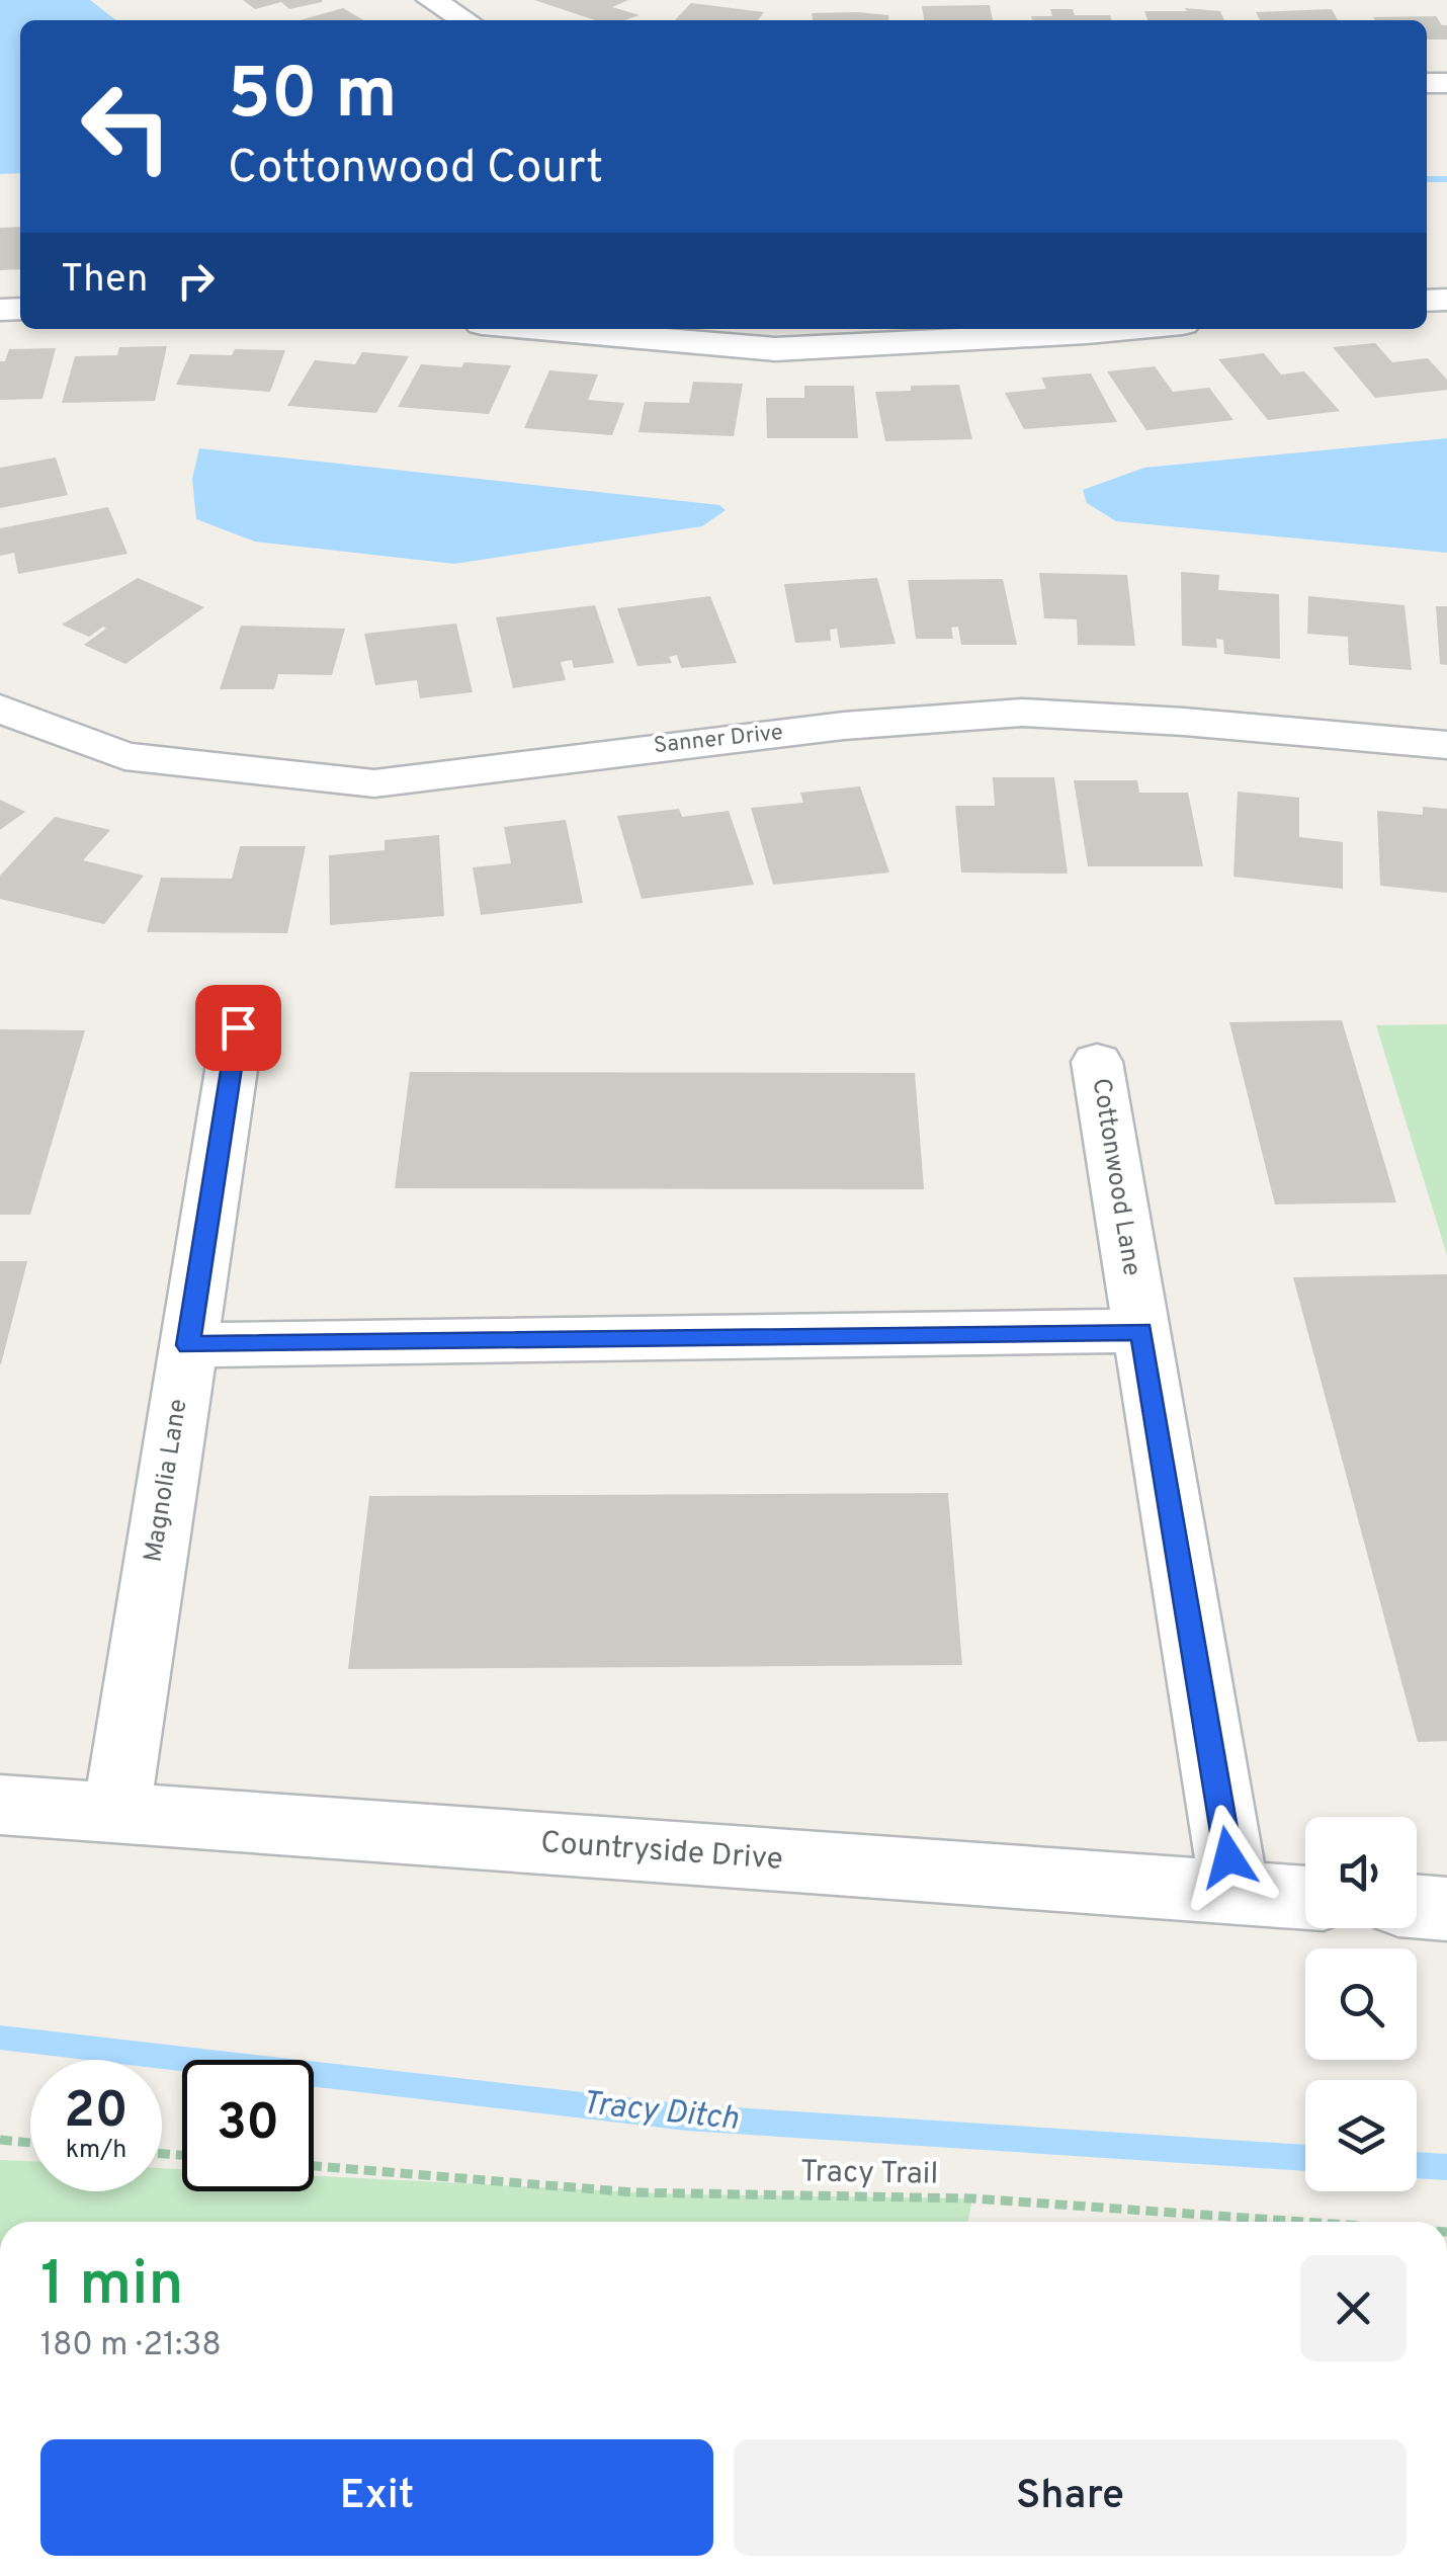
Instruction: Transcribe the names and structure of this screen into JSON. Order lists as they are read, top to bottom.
{
  "streets": {
    "street": [
      "Sanner Drive",
      "Cottonwood Lane",
      "Magnolia Lane",
      "Countryside Drive"
    ],
    "path": ["Tracy Trail"]
  },
  "crossings": [
    ["Cottonwood Lane", "Countryside Drive"],
    ["Magnolia Lane", "Countryside Drive"]
  ],
  "water": ["Tracy Ditch"],
  "page": {
    "turn": ["50 m", "Cottonwood Court"],
    "then": "Then",
    "speed": "20 km/h",
    "limit": "30",
    "heading": ["1 min", "180 m · 21:38"],
    "buttons": ["Exit", "Share"]
  }
}
